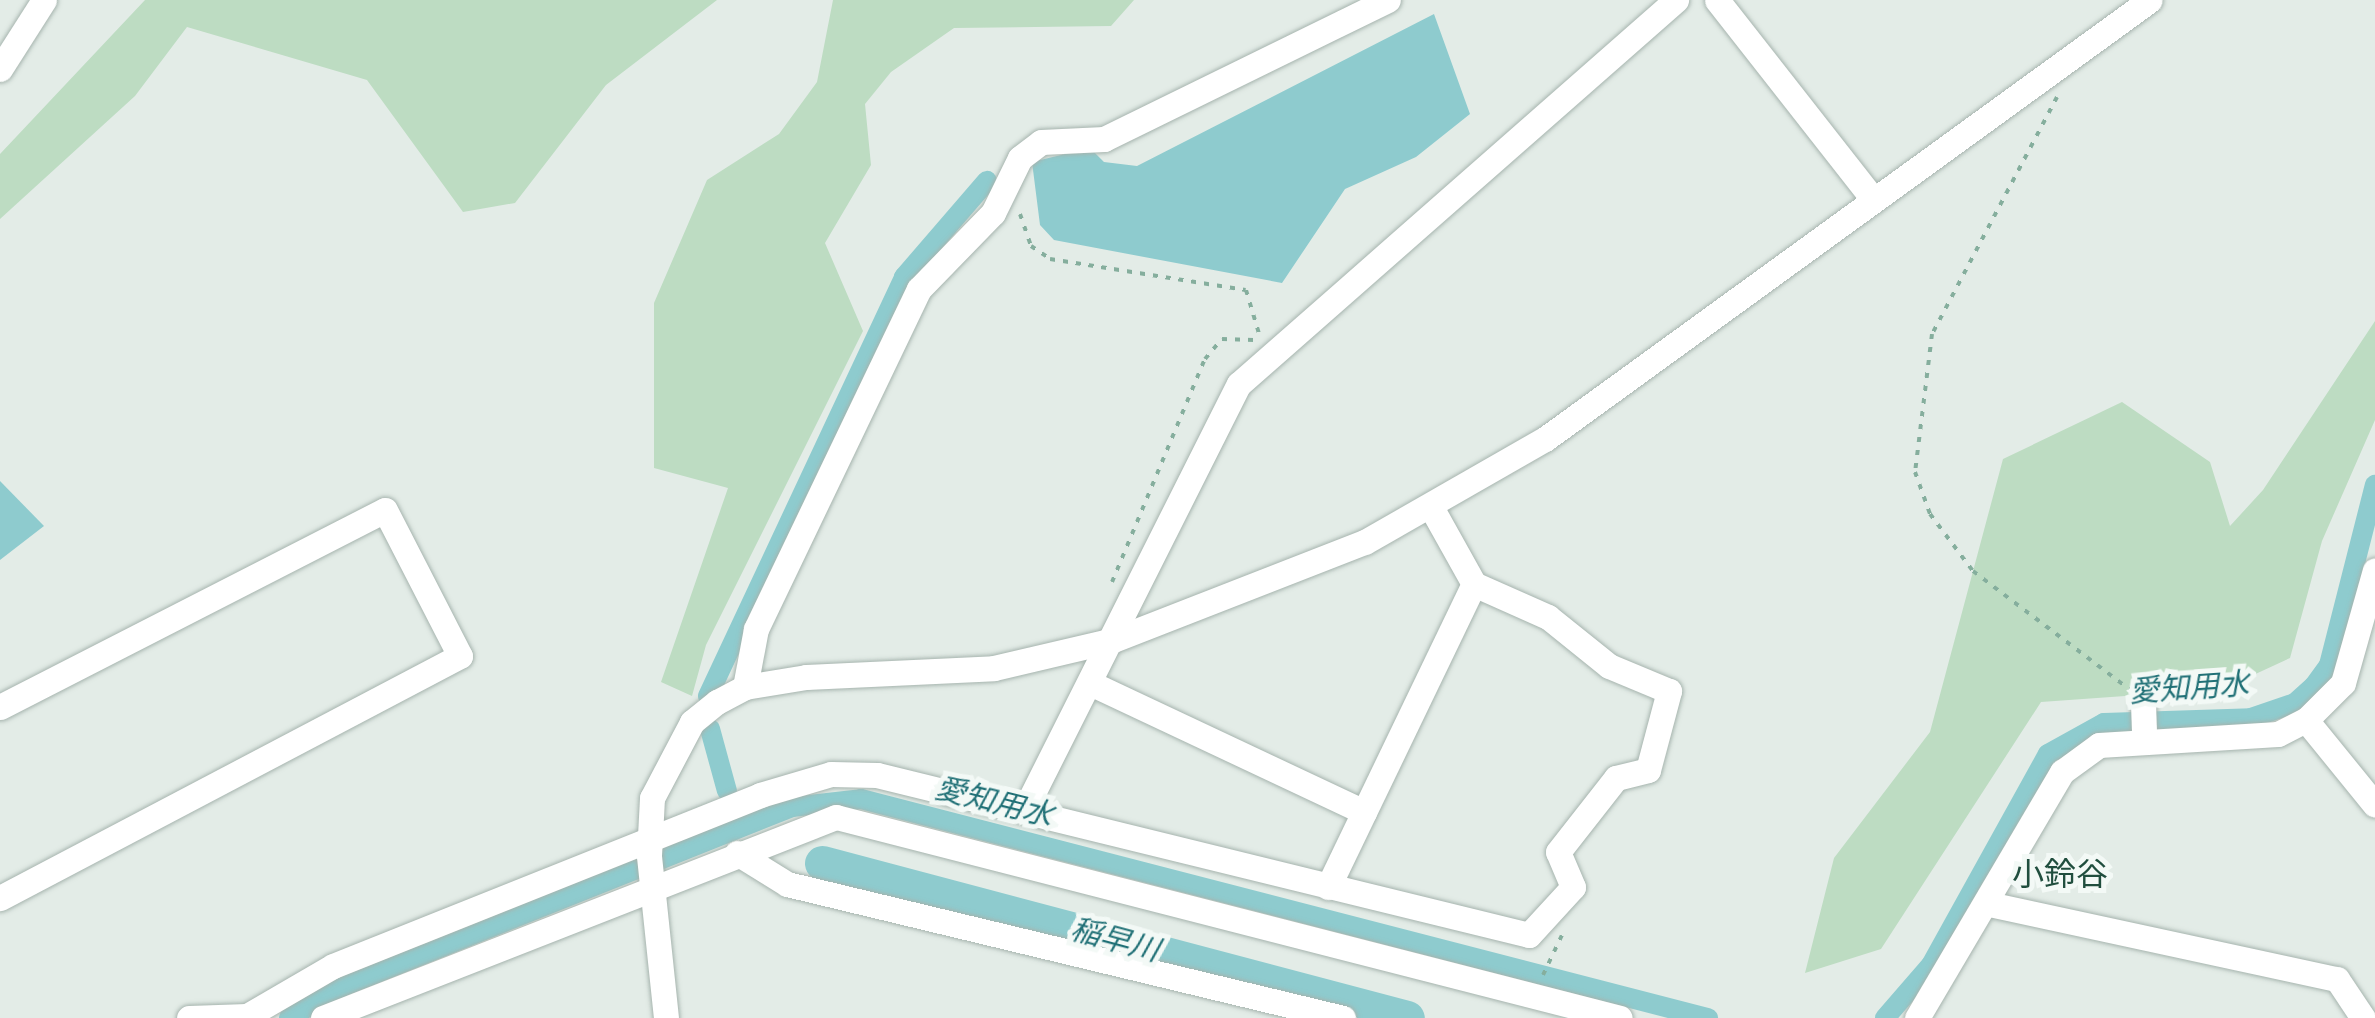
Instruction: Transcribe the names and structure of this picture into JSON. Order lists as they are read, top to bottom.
{
  "districts": ["小鈴谷"],
  "water": ["愛知用水", "稲早川"]
}
